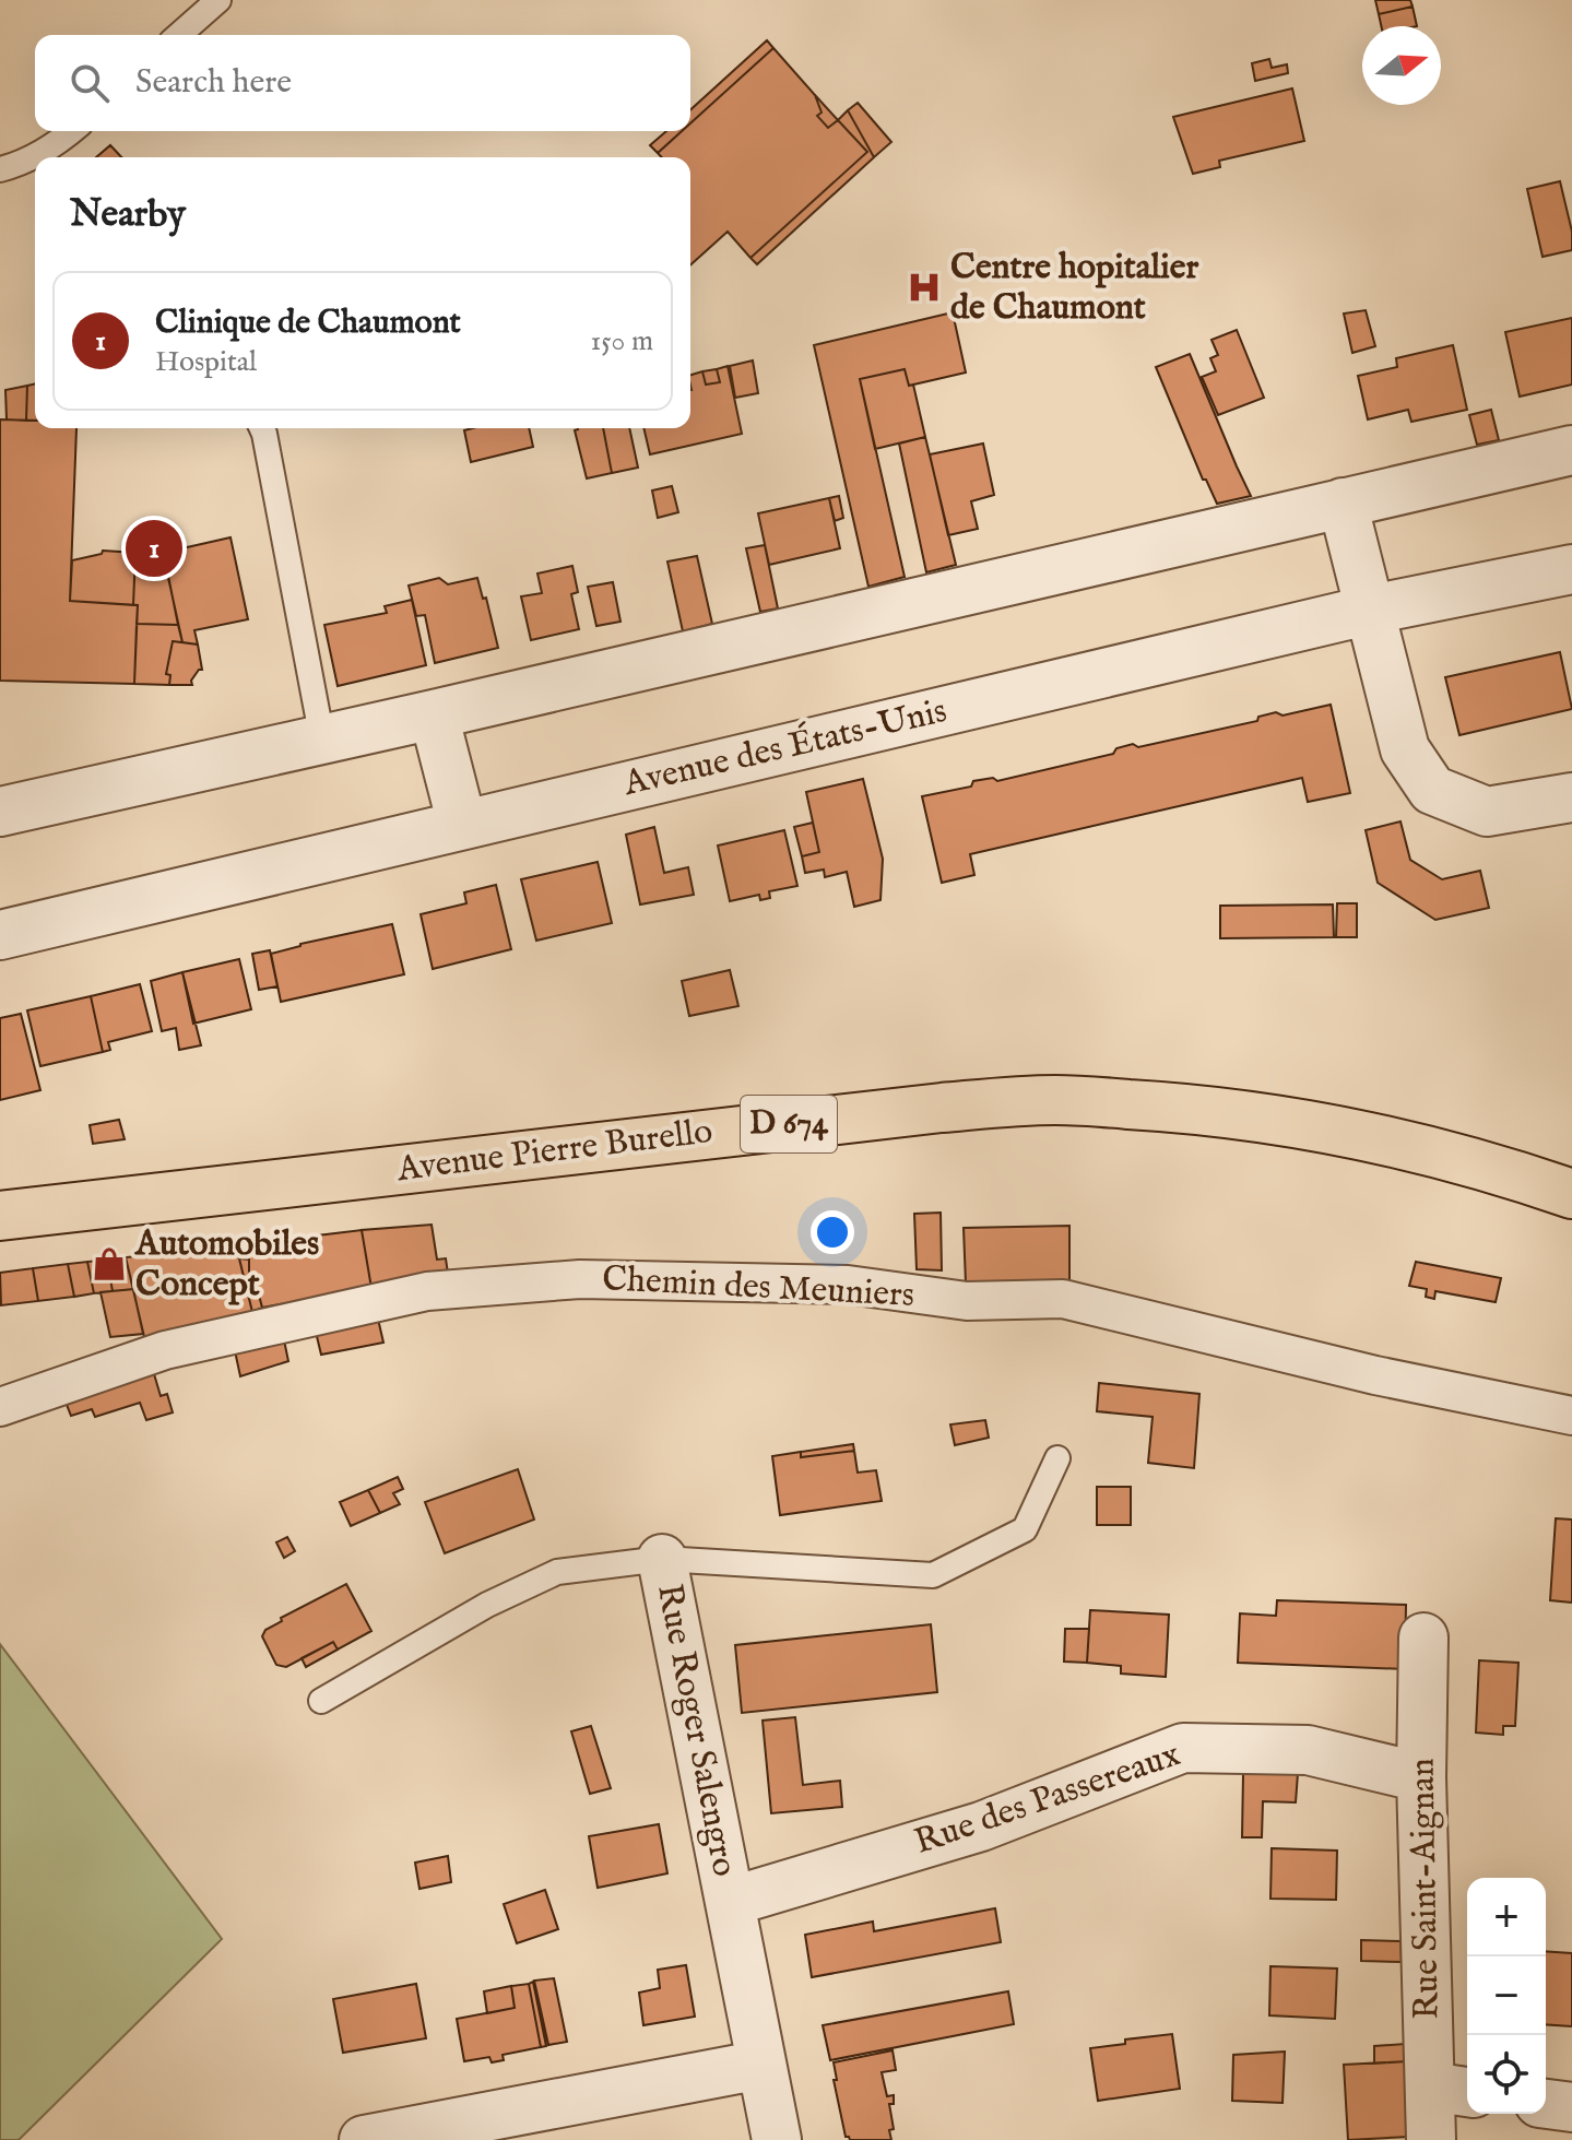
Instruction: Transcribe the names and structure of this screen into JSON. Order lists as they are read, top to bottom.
{
  "streets": {
    "main road": ["D 674", "Avenue Pierre Burello"],
    "street": [
      "Avenue des États-Unis",
      "Chemin des Meuniers",
      "Rue Roger Salengro",
      "Rue des Passereaux",
      "Rue Saint-Aignan"
    ]
  },
  "crossings": [
    ["Rue Roger Salengro", "Rue des Passereaux"],
    ["Rue des Passereaux", "Rue Saint-Aignan"]
  ],
  "places": {
    "hospital": ["Centre hopitalier de Chaumont"],
    "shop": ["Automobiles Concept"]
  },
  "north": "right",
  "page": {
    "search": "Search here",
    "heading": "Nearby",
    "list": [
      {
        "mark": "1",
        "name": "Clinique de Chaumont",
        "note": "Hospital",
        "value": "150 m"
      }
    ],
    "pins": "1",
    "map_buttons": ["+", "−"]
  }
}
